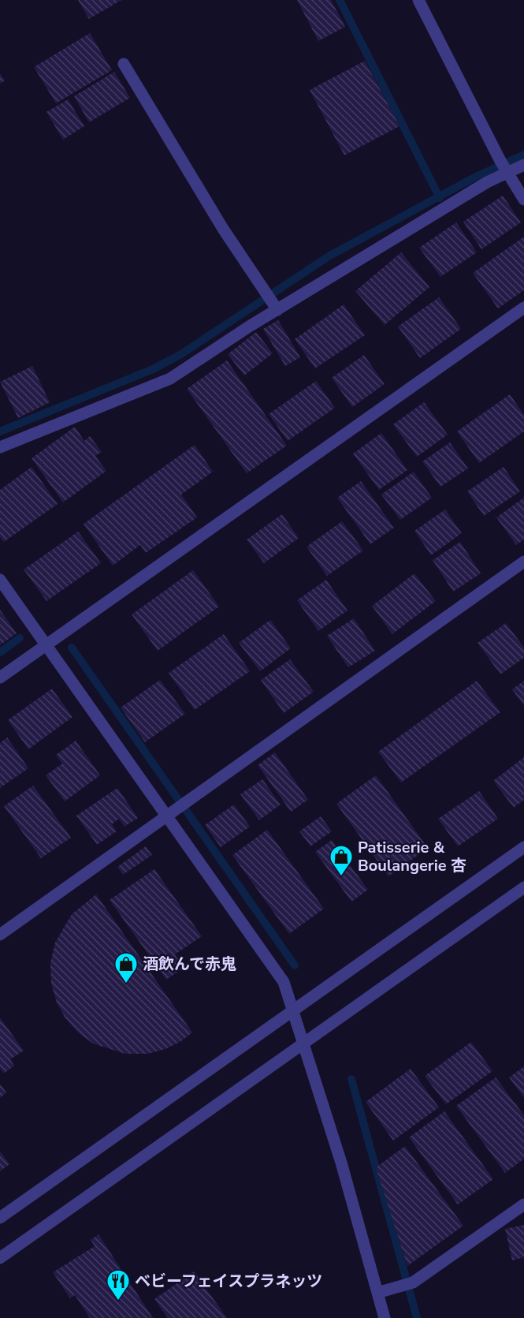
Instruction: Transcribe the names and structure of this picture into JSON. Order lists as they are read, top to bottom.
{
  "places": {
    "shop": ["Patisserie & Boulangerie 杏", "酒飲んで赤鬼"],
    "restaurant": ["ベビーフェイスプラネッツ"]
  }
}
